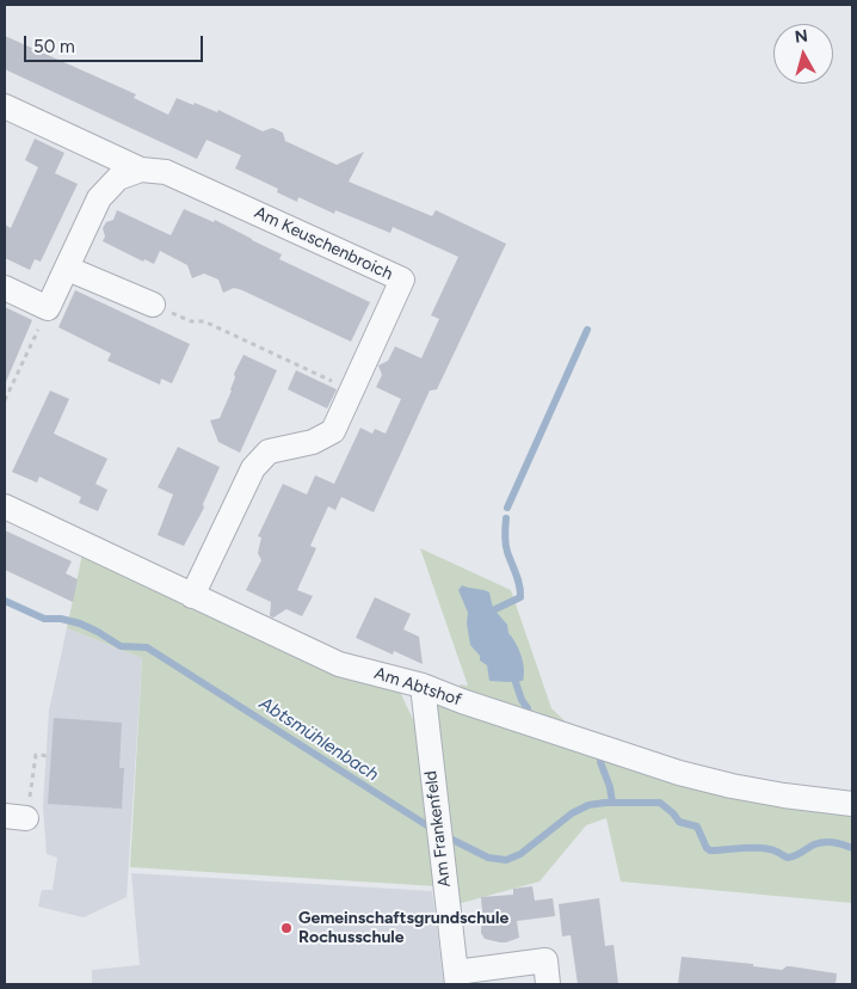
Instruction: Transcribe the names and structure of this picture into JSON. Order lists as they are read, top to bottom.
{
  "streets": {
    "street": ["Am Keuschenbroich", "Am Abtshof", "Am Frankenfeld"]
  },
  "crossings": [
    ["Am Keuschenbroich", "Am Abtshof"],
    ["Am Abtshof", "Am Frankenfeld"]
  ],
  "water": ["Abtsmühlenbach"],
  "places": ["Gemeinschaftsgrundschule Rochusschule"],
  "scale_bar": "50 m",
  "north": "top"
}
